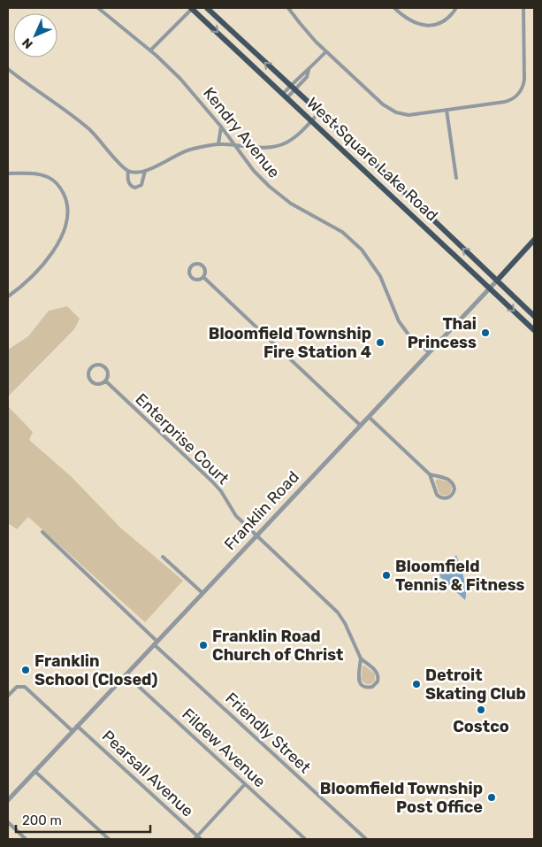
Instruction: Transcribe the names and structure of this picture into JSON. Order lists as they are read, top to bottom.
{
  "streets": {
    "highway": ["West Square Lake Road", "Franklin Road"],
    "street": [
      "Kendry Avenue",
      "Enterprise Court",
      "Friendly Street",
      "Fildew Avenue",
      "Pearsall Avenue"
    ]
  },
  "crossings": [
    ["Kendry Avenue", "Franklin Road"],
    ["West Square Lake Road", "Franklin Road"],
    ["Enterprise Court", "Franklin Road"],
    ["Franklin Road", "Friendly Street"],
    ["Franklin Road", "Fildew Avenue"],
    ["Franklin Road", "Pearsall Avenue"]
  ],
  "places": [
    "Thai Princess",
    "Bloomfield Township Fire Station 4",
    "Bloomfield Tennis & Fitness",
    "Franklin Road Church of Christ",
    "Franklin School (Closed)",
    "Detroit Skating Club",
    "Costco",
    "Bloomfield Township Post Office"
  ],
  "scale_bar": "200 m",
  "north": "bottom left"
}
